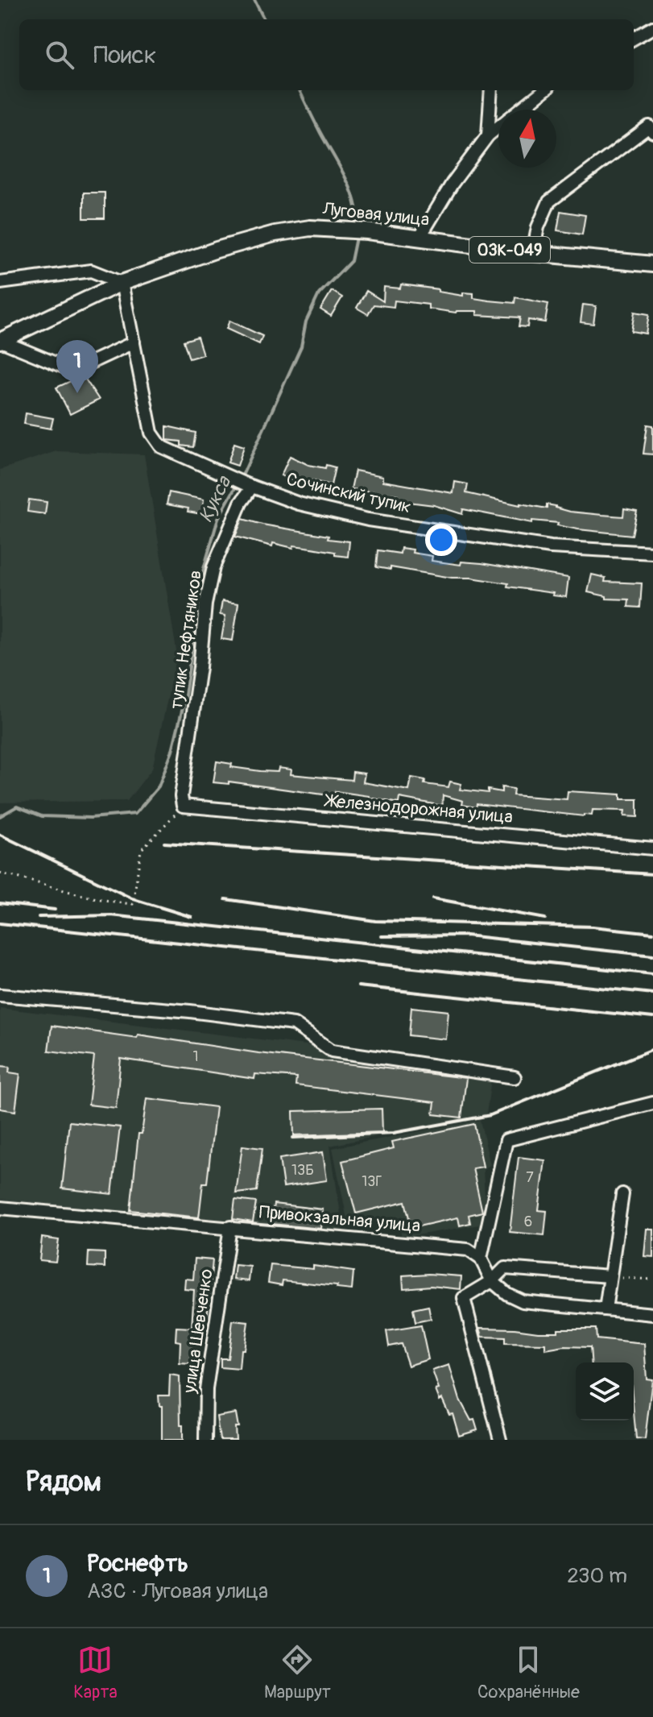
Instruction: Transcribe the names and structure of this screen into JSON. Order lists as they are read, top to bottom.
{
  "streets": {
    "main road": ["Луговая улица", "03К-049"],
    "street": [
      "Сочинский тупик",
      "тупик Нефтяников",
      "Железнодорожная улица",
      "Привокзальная улица",
      "улица Шевченко"
    ]
  },
  "crossings": [
    ["Сочинский тупик", "тупик Нефтяников"],
    ["тупик Нефтяников", "Железнодорожная улица"],
    ["Привокзальная улица", "улица Шевченко"]
  ],
  "water": ["Кукса"],
  "house_numbers": [
    "1",
    "13Б",
    "7",
    "13Г",
    "6"
  ],
  "north": "top",
  "page": {
    "search": "Поиск",
    "pins": "1",
    "heading": "Рядом",
    "list": [
      {
        "mark": "1",
        "name": "Роснефть",
        "note": "АЗС · Луговая улица",
        "value": "230 m"
      }
    ],
    "nav": ["Карта", "Маршрут", "Сохранённые"]
  }
}
